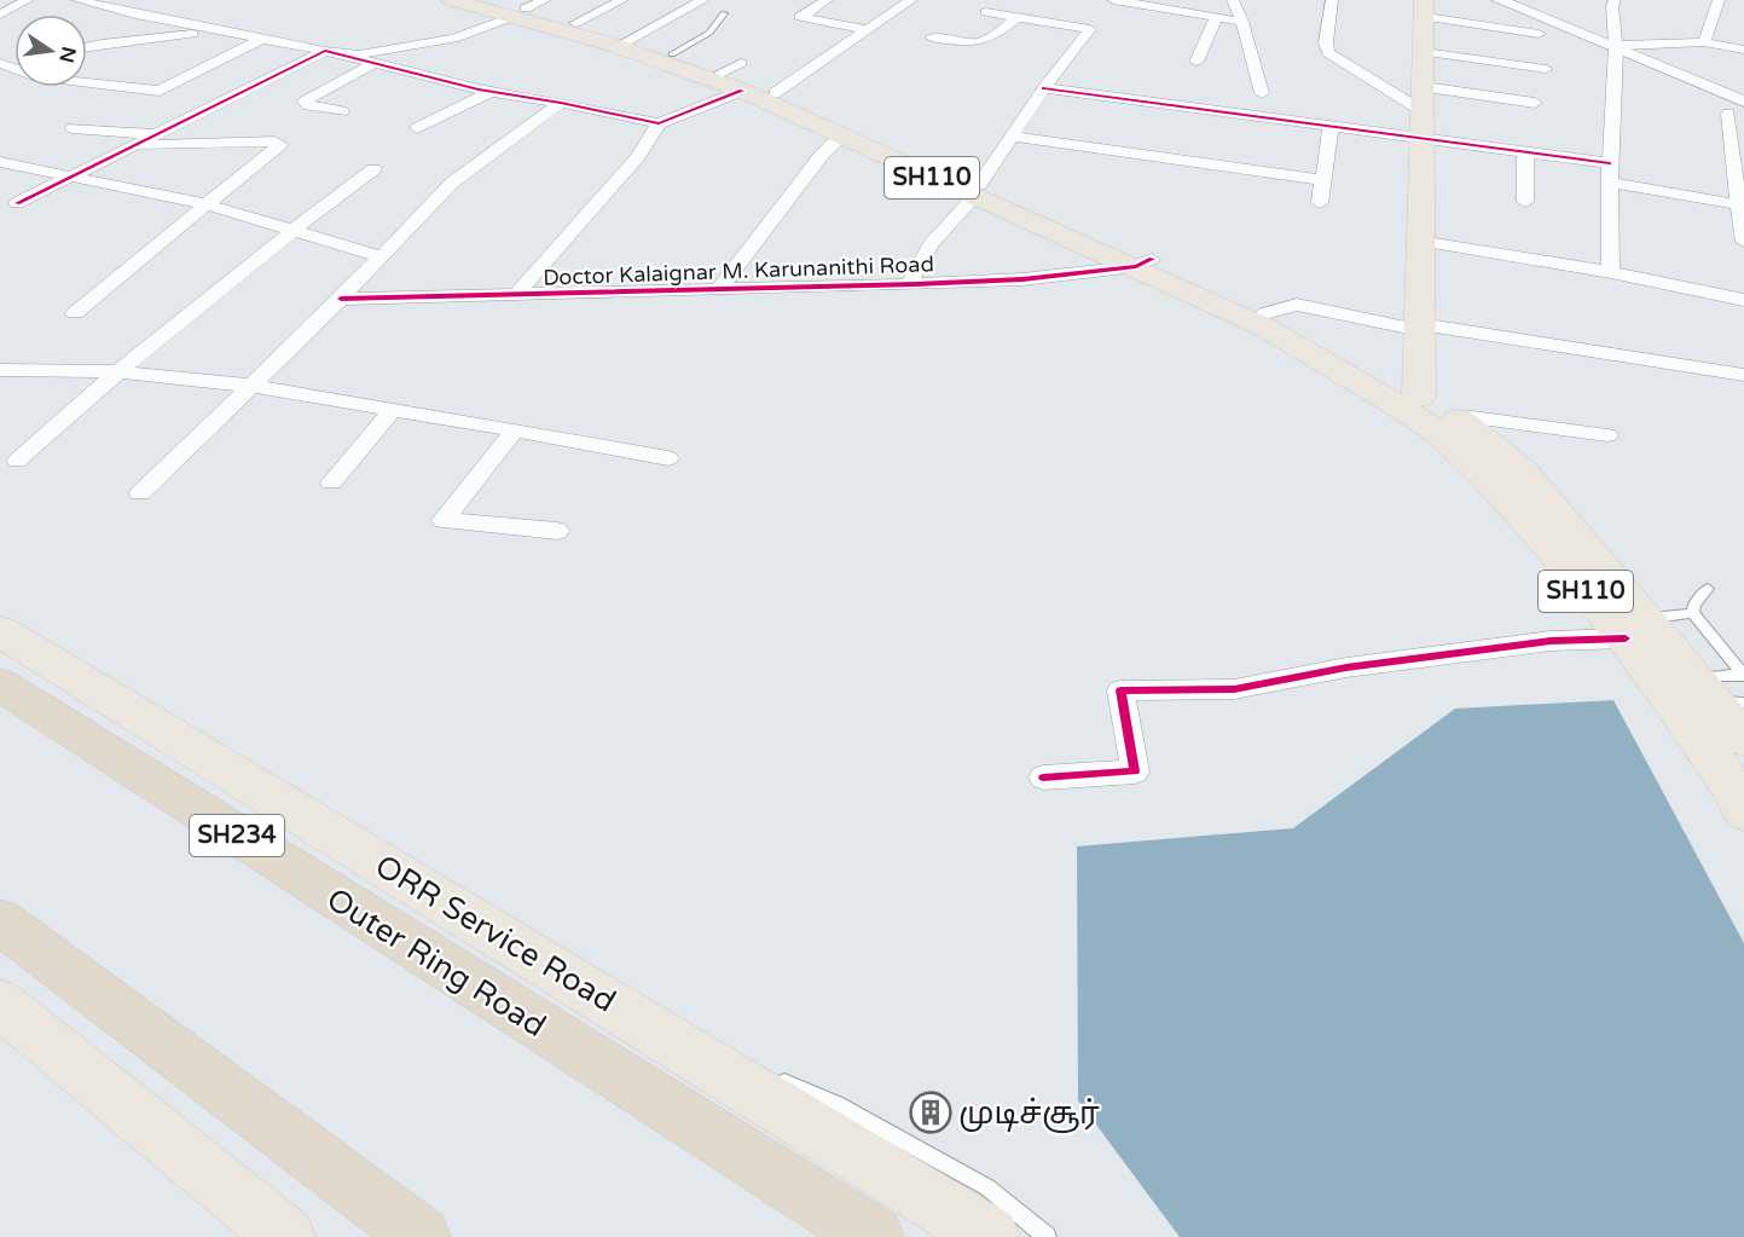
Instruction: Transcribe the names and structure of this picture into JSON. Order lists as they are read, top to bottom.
{
  "streets": {
    "highway": ["SH234", "Outer Ring Road"],
    "main road": ["SH110", "ORR Service Road"],
    "street": ["Doctor Kalaignar M. Karunanithi Road"]
  },
  "crossings": [
    ["SH110", "Doctor Kalaignar M. Karunanithi Road"]
  ],
  "places": {
    "building": ["முடிச்சூர்"]
  },
  "north": "right"
}
